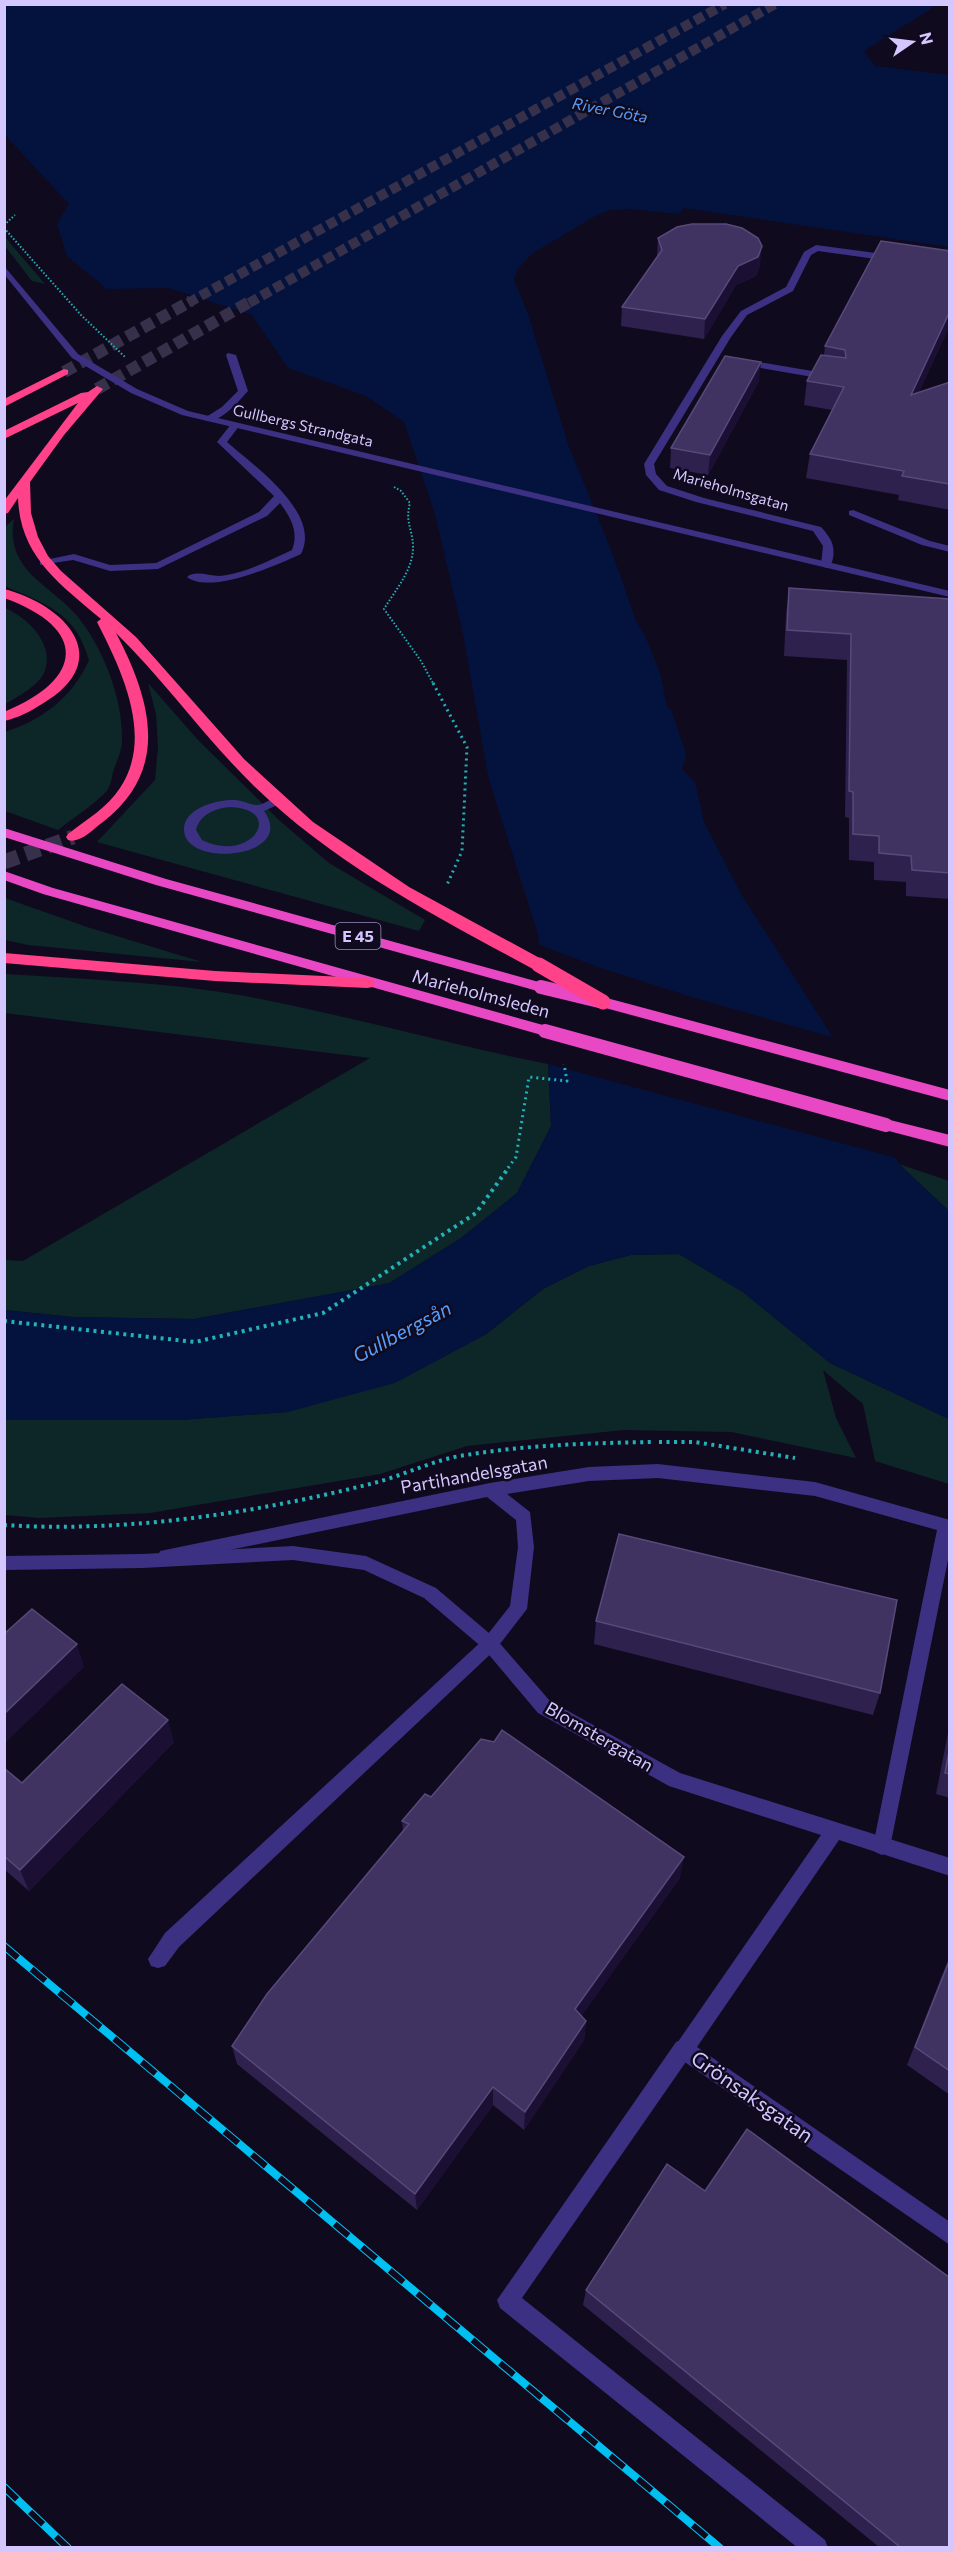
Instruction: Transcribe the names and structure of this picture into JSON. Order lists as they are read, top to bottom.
{
  "streets": {
    "highway": ["E 45", "Marieholmsleden"],
    "street": [
      "Gullbergs Strandgata",
      "Marieholmsgatan",
      "Partihandelsgatan",
      "Blomstergatan",
      "Grönsaksgatan"
    ]
  },
  "crossings": [
    ["Gullbergs Strandgata", "Marieholmsgatan"],
    ["Partihandelsgatan", "Blomstergatan"],
    ["Blomstergatan", "Grönsaksgatan"]
  ],
  "water": ["River Göta", "Gullbergsån"],
  "north": "right"
}
